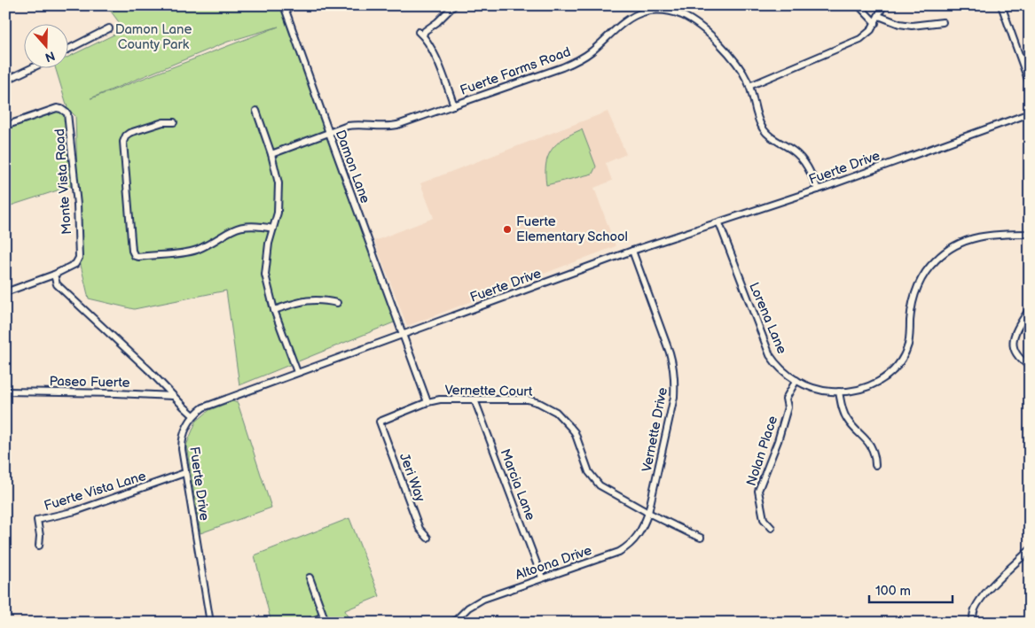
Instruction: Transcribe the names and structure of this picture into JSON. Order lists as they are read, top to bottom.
{
  "streets": {
    "street": [
      "Fuerte Farms Road",
      "Damon Lane",
      "Fuerte Drive",
      "Monte Vista Road",
      "Lorena Lane",
      "Paseo Fuerte",
      "Vernette Court",
      "Vernette Drive",
      "Nolan Place",
      "Jeri Way",
      "Marcia Lane",
      "Fuerte Vista Lane",
      "Altoona Drive"
    ]
  },
  "crossings": [
    ["Fuerte Farms Road", "Damon Lane"],
    ["Fuerte Farms Road", "Fuerte Drive"],
    ["Damon Lane", "Fuerte Drive"],
    ["Fuerte Drive", "Lorena Lane"],
    ["Fuerte Drive", "Vernette Drive"],
    ["Fuerte Drive", "Fuerte Vista Lane"],
    ["Lorena Lane", "Nolan Place"],
    ["Vernette Court", "Vernette Drive"],
    ["Vernette Court", "Jeri Way"],
    ["Vernette Court", "Marcia Lane"],
    ["Vernette Court", "Altoona Drive"],
    ["Vernette Drive", "Altoona Drive"],
    ["Marcia Lane", "Altoona Drive"]
  ],
  "parks": ["Damon Lane County Park"],
  "places": ["Fuerte Elementary School"],
  "scale_bar": "100 m",
  "north": "bottom"
}
